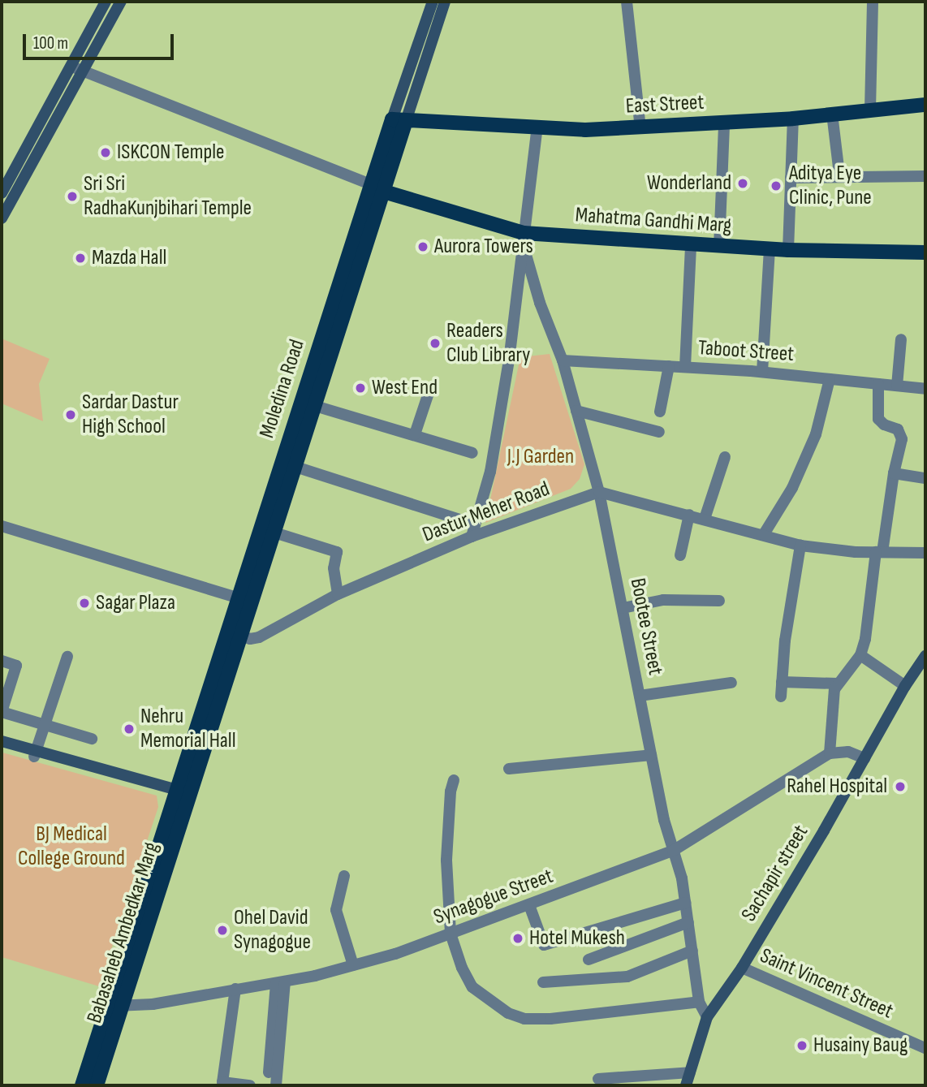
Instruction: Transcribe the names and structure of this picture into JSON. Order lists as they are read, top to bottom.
{
  "streets": {
    "main road": [
      "East Street",
      "Mahatma Gandhi Marg",
      "Moledina Road",
      "Babasaheb Ambedkar Marg"
    ],
    "street": [
      "Taboot Street",
      "Dastur Meher Road",
      "Bootee Street",
      "Sachapir street",
      "Synagogue Street",
      "Saint Vincent Street"
    ]
  },
  "crossings": [
    ["East Street", "Moledina Road"],
    ["Mahatma Gandhi Marg", "Moledina Road"],
    ["Taboot Street", "Bootee Street"],
    ["Moledina Road", "Dastur Meher Road"],
    ["Moledina Road", "Babasaheb Ambedkar Marg"],
    ["Dastur Meher Road", "Bootee Street"],
    ["Bootee Street", "Sachapir street"],
    ["Bootee Street", "Synagogue Street"],
    ["Sachapir street", "Saint Vincent Street"],
    ["Synagogue Street", "Babasaheb Ambedkar Marg"]
  ],
  "parks": ["J.J Garden", "BJ Medical College Ground"],
  "places": [
    "ISKCON Temple",
    "Wonderland",
    "Aditya Eye Clinic, Pune",
    "Sri Sri RadhaKunjbihari Temple",
    "Aurora Towers",
    "Mazda Hall",
    "Readers Club Library",
    "West End",
    "Sardar Dastur High School",
    "Sagar Plaza",
    "Nehru Memorial Hall",
    "Rahel Hospital",
    "Ohel David Synagogue",
    "Hotel Mukesh",
    "Husainy Baug"
  ],
  "scale_bar": "100 m"
}
